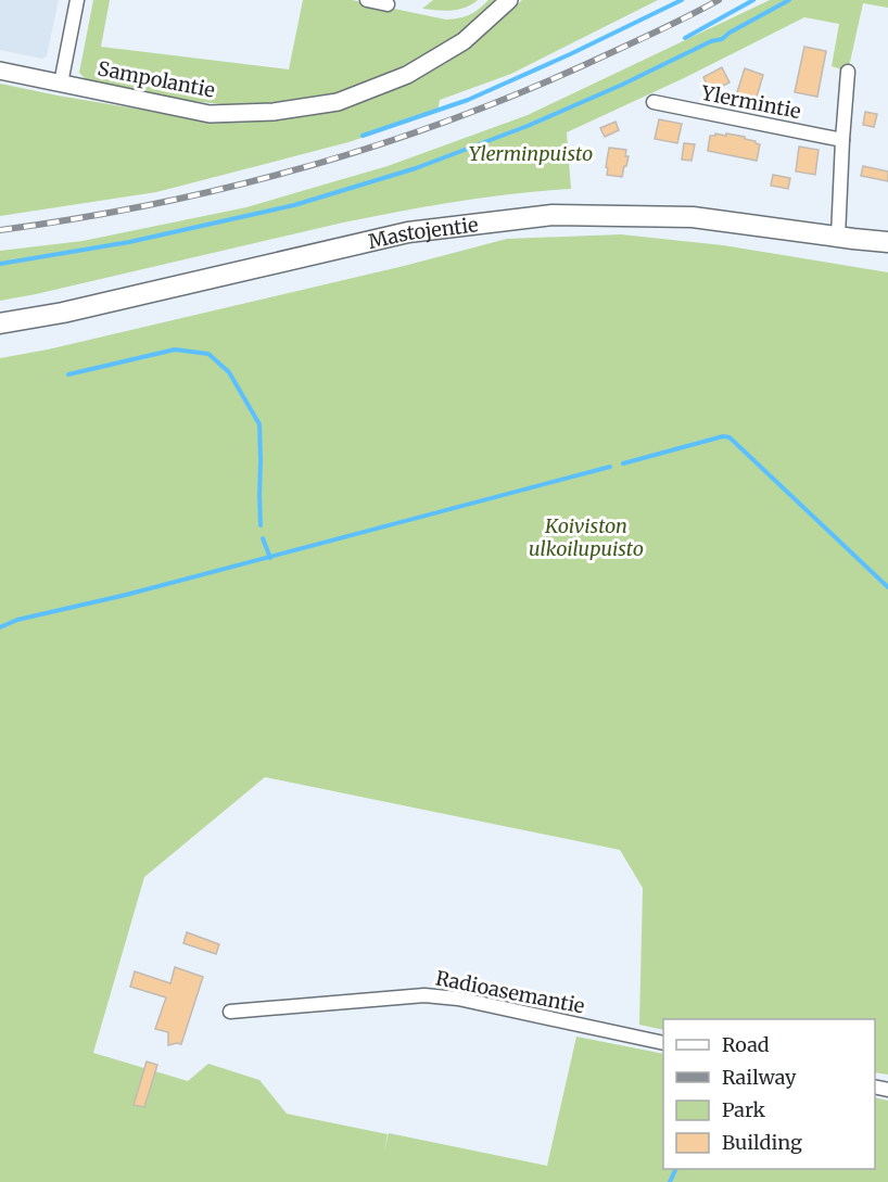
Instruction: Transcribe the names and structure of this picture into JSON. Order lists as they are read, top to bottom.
{
  "streets": {
    "main road": ["Mastojentie"],
    "street": ["Sampolantie", "Ylermintie", "Radioasemantie"]
  },
  "parks": ["Ylerminpuisto", "Koiviston ulkoilupuisto"],
  "legend": [
    "Road",
    "Railway",
    "Park",
    "Building"
  ]
}
